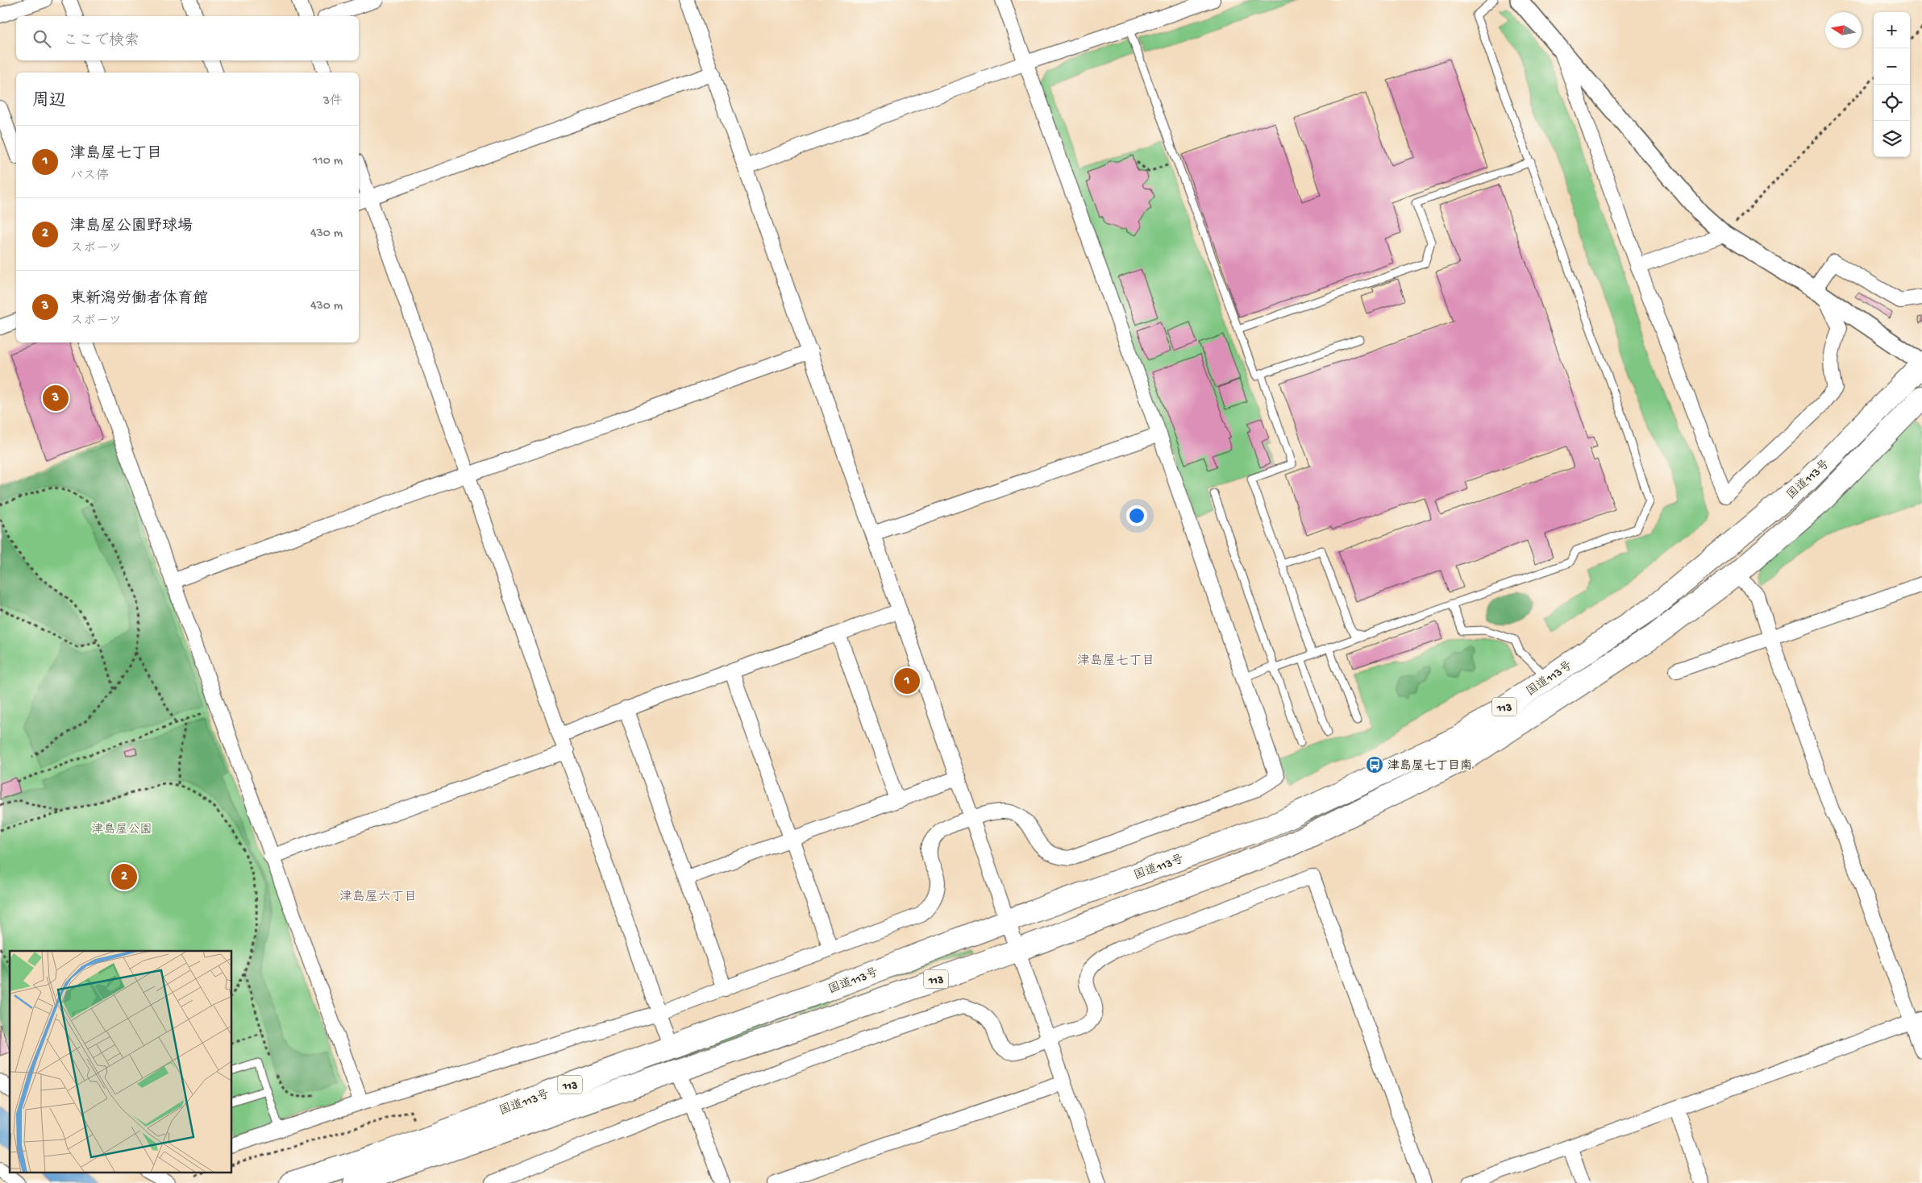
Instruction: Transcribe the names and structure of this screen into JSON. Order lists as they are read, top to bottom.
{
  "streets": {
    "highway": ["国道113号", "113"]
  },
  "districts": ["津島屋七丁目", "津島屋六丁目"],
  "parks": ["津島屋公園"],
  "places": {
    "bus stop": ["津島屋七丁目南"]
  },
  "north": "left",
  "page": {
    "map_buttons": ["+", "−"],
    "search": "ここで検索",
    "heading": ["周辺", "3件"],
    "list": [
      {
        "mark": "1",
        "name": "津島屋七丁目",
        "note": "バス停",
        "value": "110 m"
      },
      {
        "mark": "2",
        "name": "津島屋公園野球場",
        "note": "スポーツ",
        "value": "430 m"
      },
      {
        "mark": "3",
        "name": "東新潟労働者体育館",
        "note": "スポーツ",
        "value": "430 m"
      }
    ],
    "pins": ["3", "1", "2"]
  }
}
